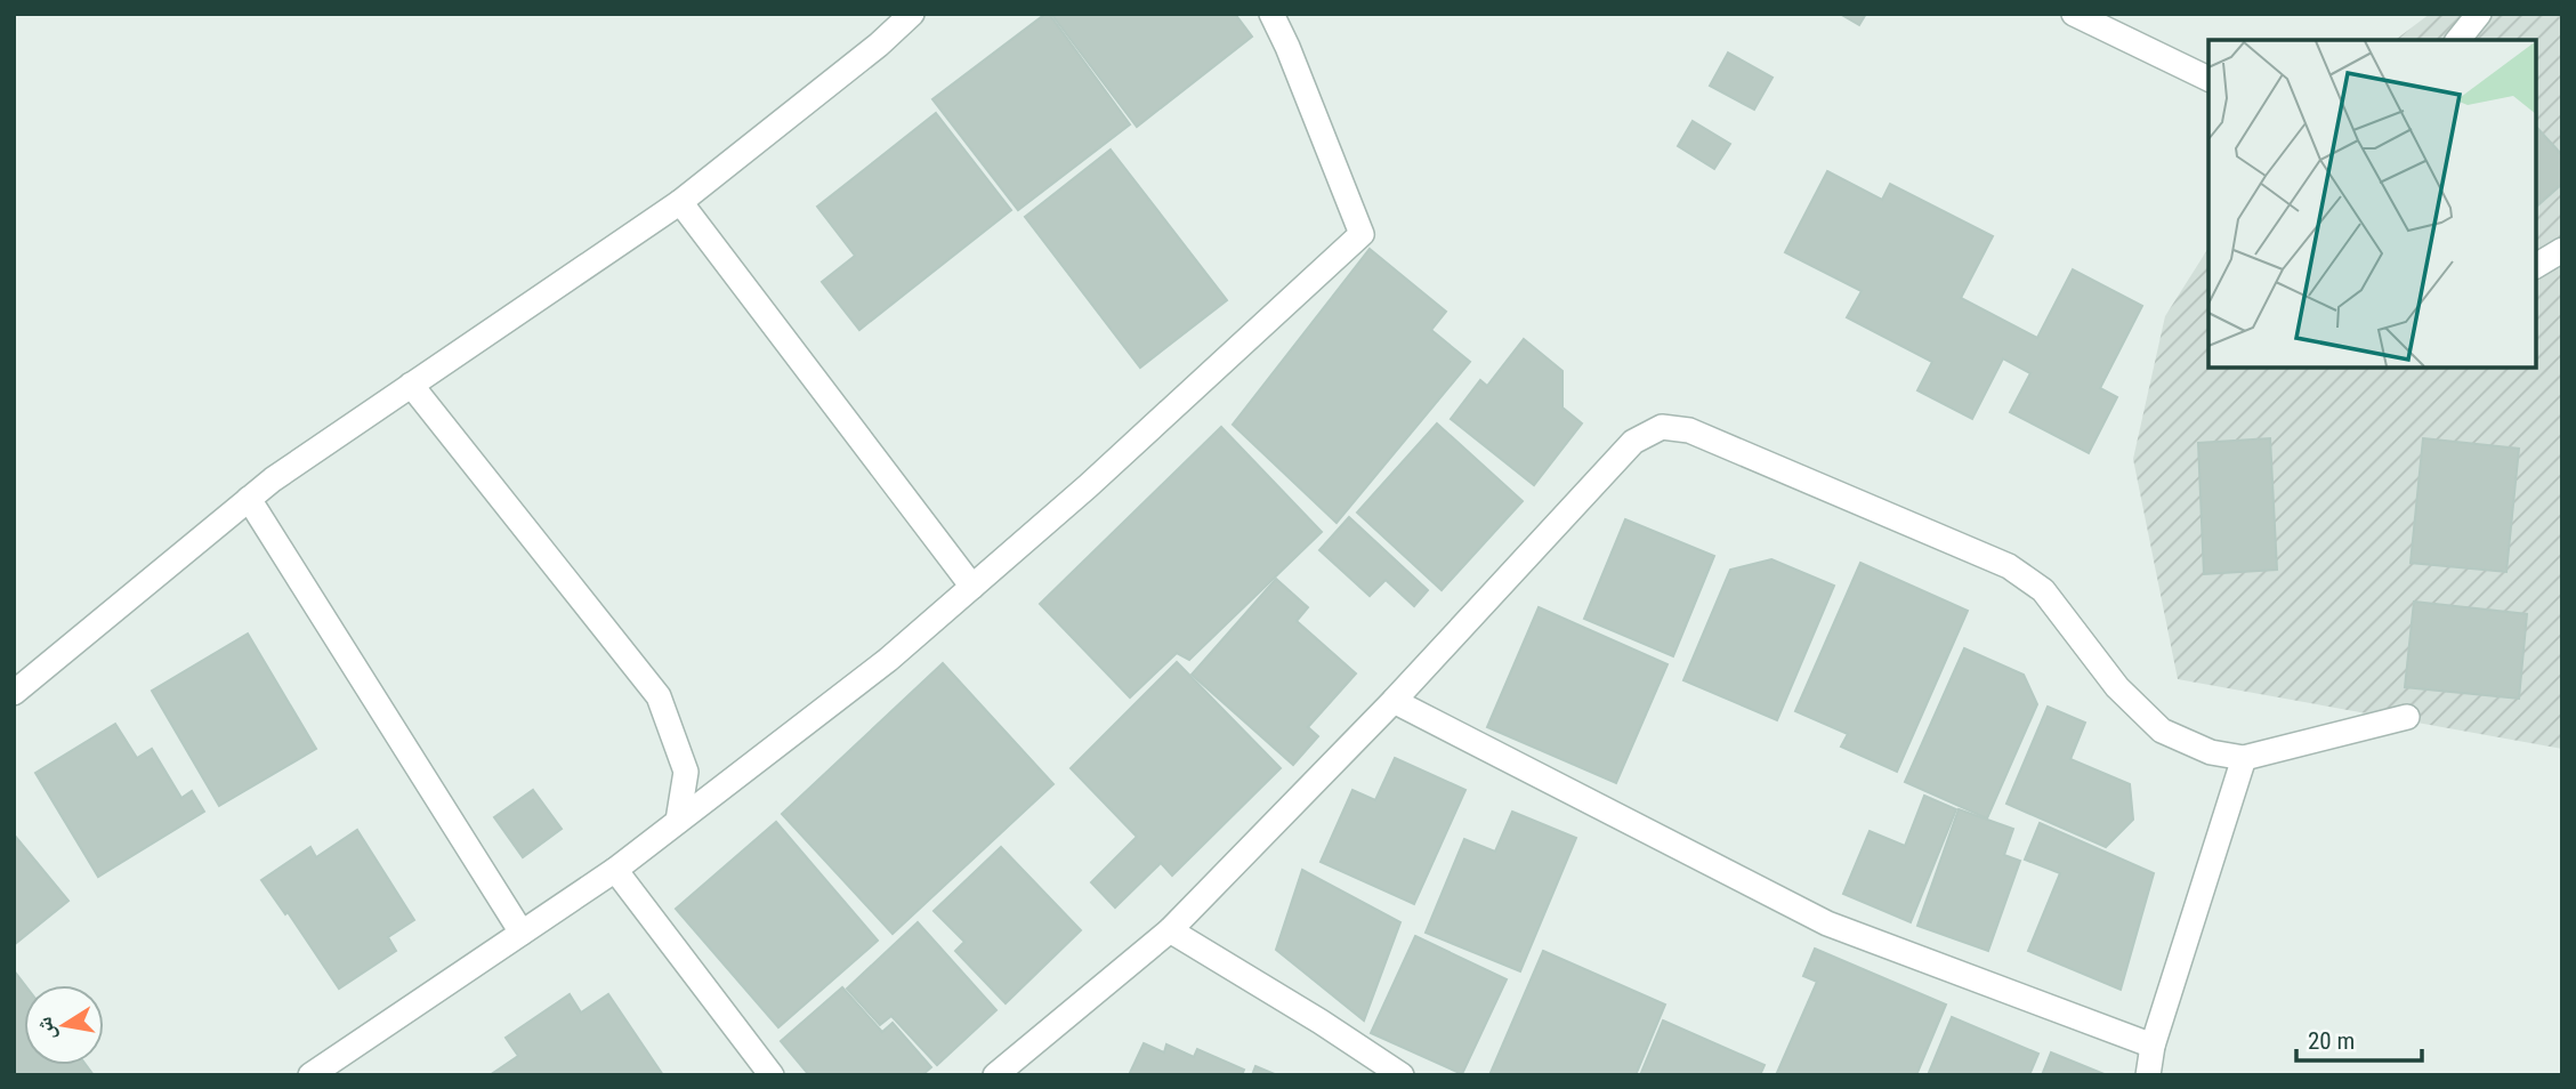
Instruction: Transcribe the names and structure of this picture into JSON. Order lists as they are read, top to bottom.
{
  "scale_bar": "20 m",
  "north": "left"
}
